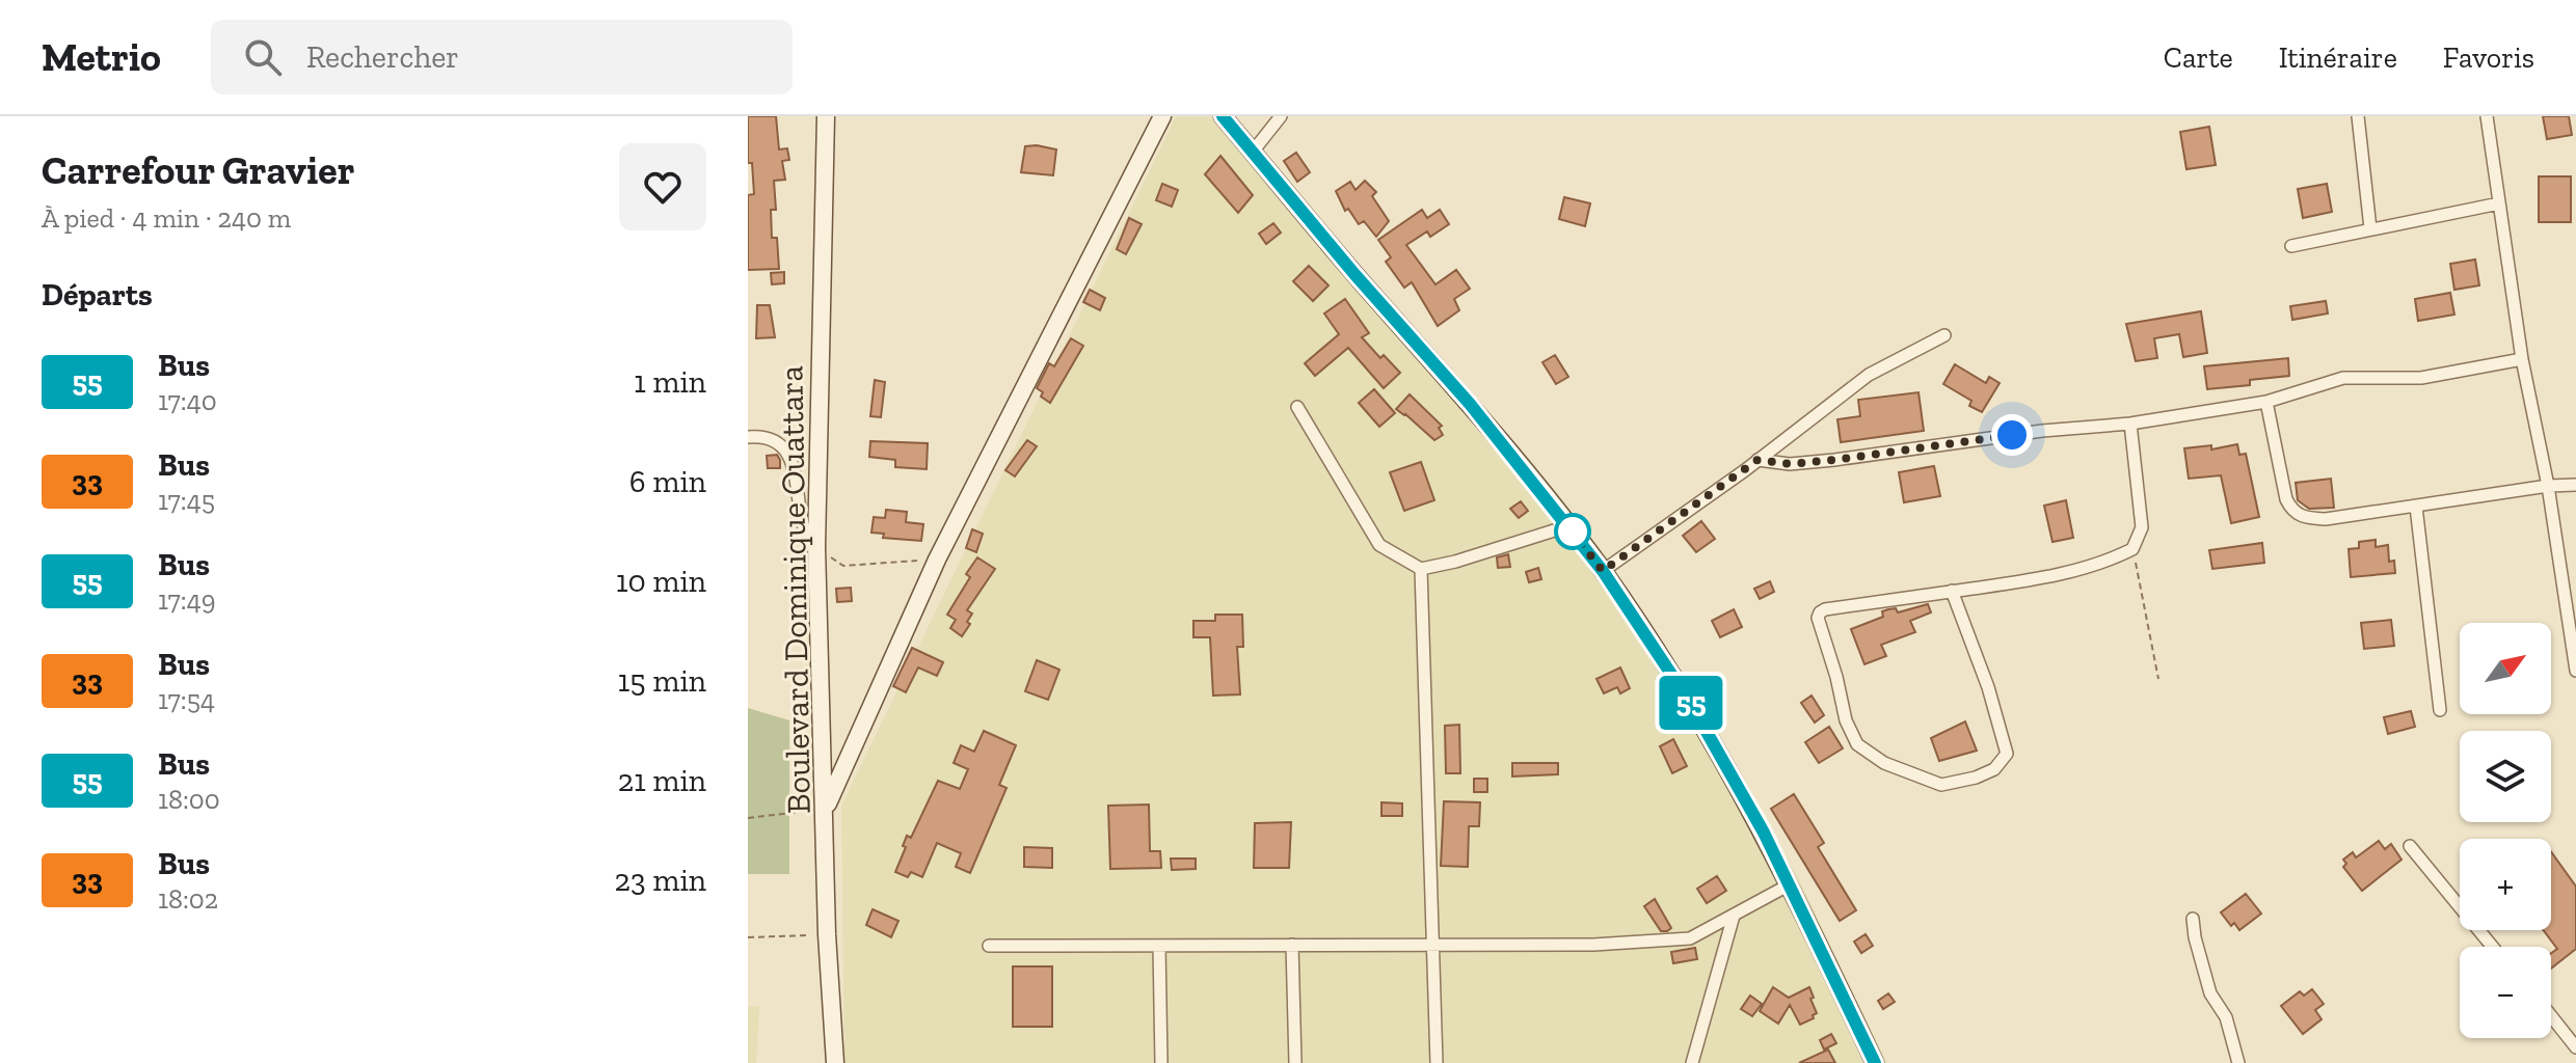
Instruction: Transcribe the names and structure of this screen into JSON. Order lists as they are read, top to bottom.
{
  "streets": {
    "street": ["Boulevard Dominique Ouattara"]
  },
  "lines": ["bus line 55"],
  "north": "top right",
  "page": {
    "header": "Metrio",
    "search": "Rechercher",
    "nav": ["Carte", "Itinéraire", "Favoris"],
    "heading": [
      ["Carrefour Gravier", "À pied · 4 min · 240 m"],
      "Départs"
    ],
    "on_map": "55",
    "list": [
      {
        "mark": "55",
        "name": "Bus",
        "note": "17:40",
        "value": "1 min"
      },
      {
        "mark": "33",
        "name": "Bus",
        "note": "17:45",
        "value": "6 min"
      },
      {
        "mark": "55",
        "name": "Bus",
        "note": "17:49",
        "value": "10 min"
      },
      {
        "mark": "33",
        "name": "Bus",
        "note": "17:54",
        "value": "15 min"
      },
      {
        "mark": "55",
        "name": "Bus",
        "note": "18:00",
        "value": "21 min"
      },
      {
        "mark": "33",
        "name": "Bus",
        "note": "18:02",
        "value": "23 min"
      }
    ],
    "map_buttons": ["+", "−"]
  }
}
